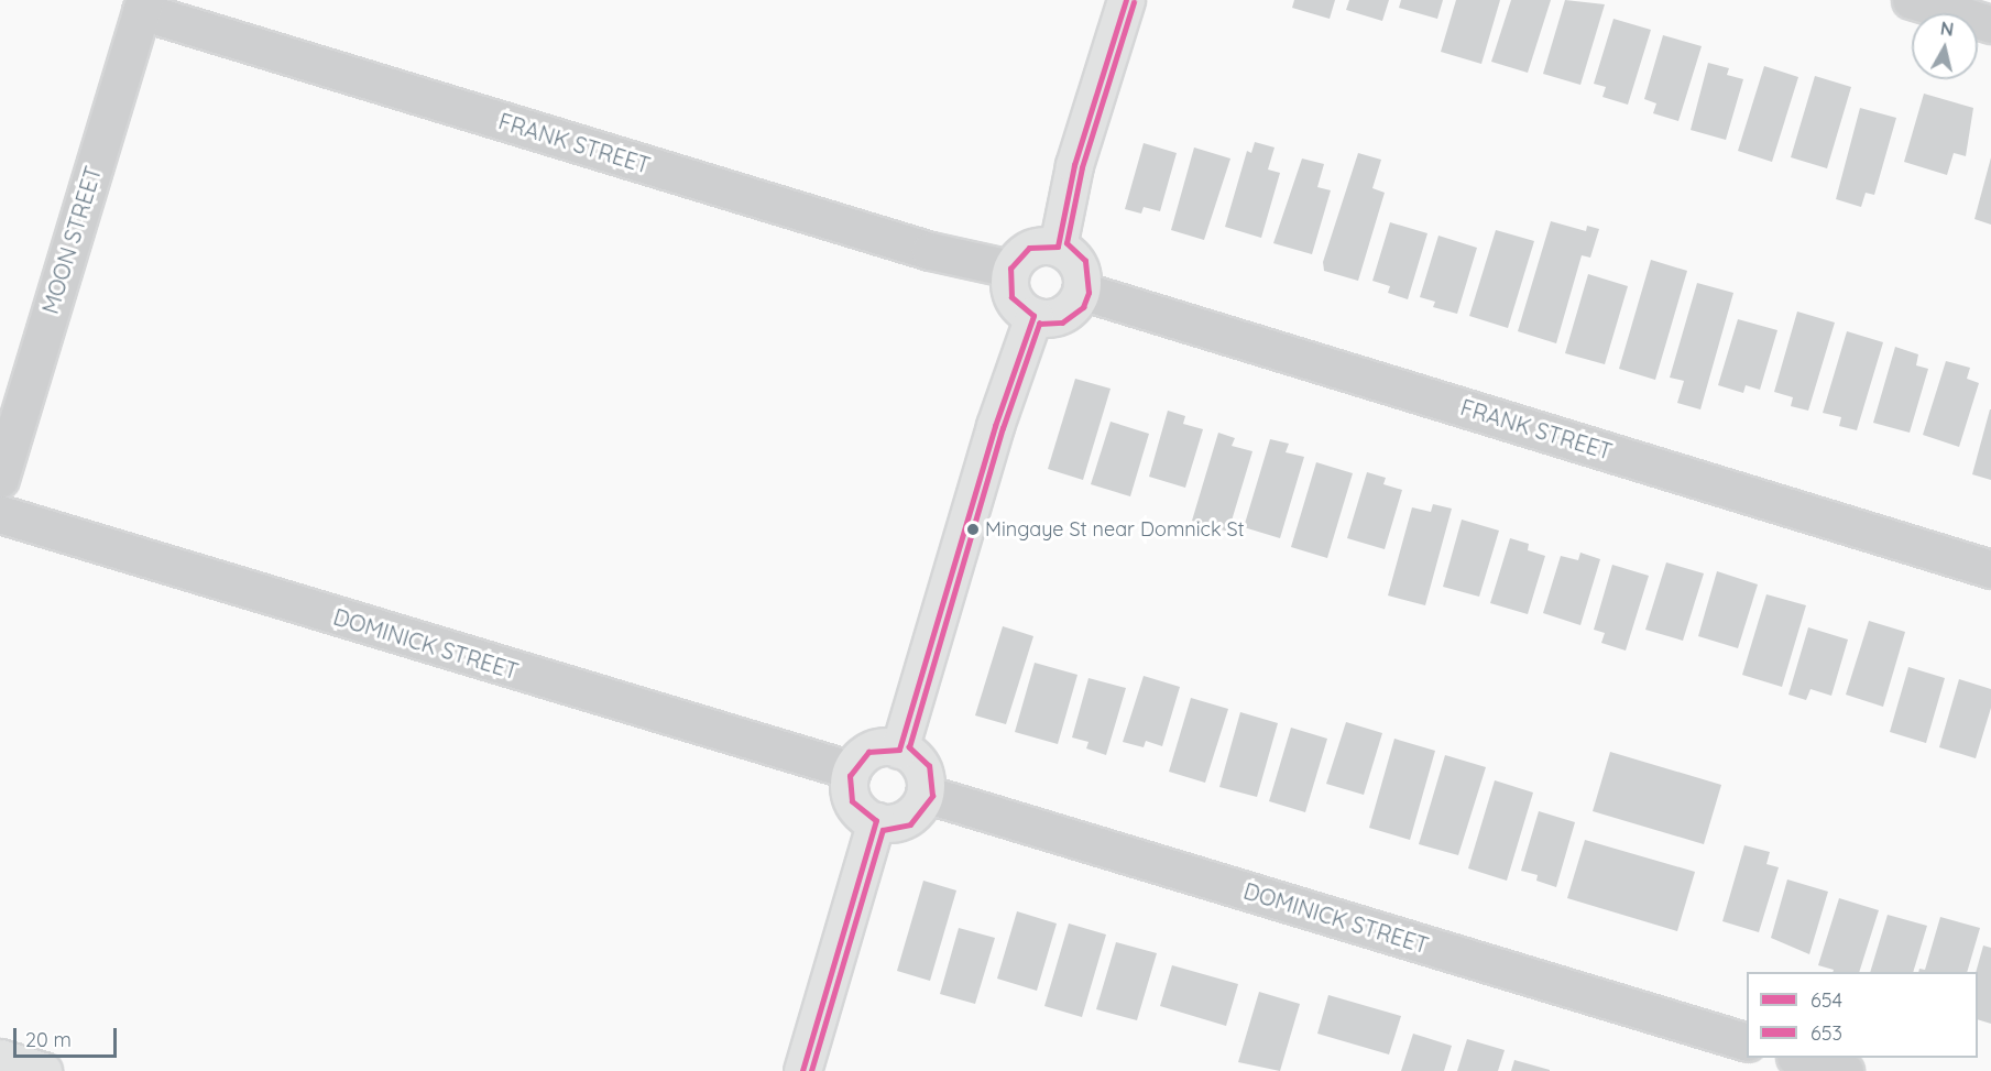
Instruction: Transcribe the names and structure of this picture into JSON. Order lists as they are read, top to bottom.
{
  "streets": {
    "street": ["FRANK STREET", "MOON STREET", "DOMINICK STREET"]
  },
  "crossings": [
    ["FRANK STREET", "MOON STREET"]
  ],
  "places": ["Mingaye St near Domnick St"],
  "lines": ["transit line 654", "transit line 653"],
  "legend": ["654", "653"],
  "scale_bar": "20 m",
  "north": "top"
}
